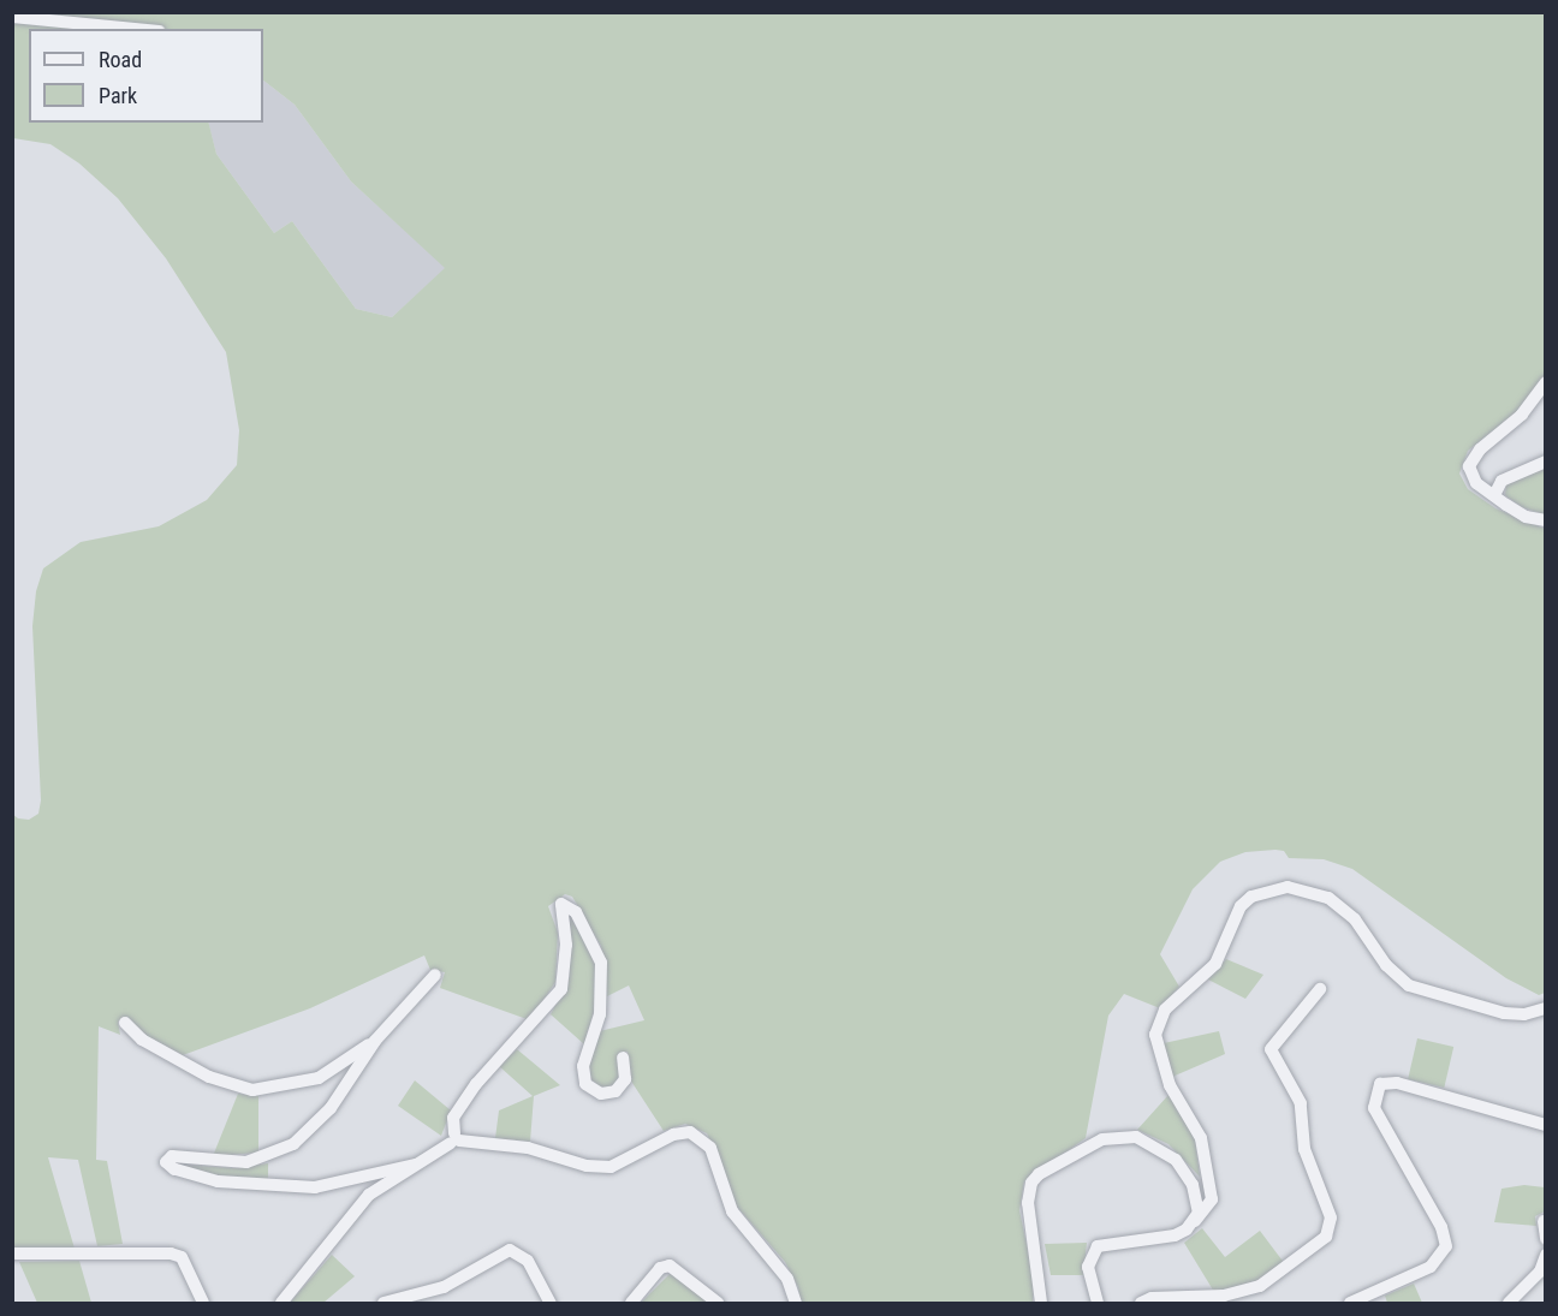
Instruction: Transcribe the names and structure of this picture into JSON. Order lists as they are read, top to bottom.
{
  "legend": ["Road", "Park"]
}
